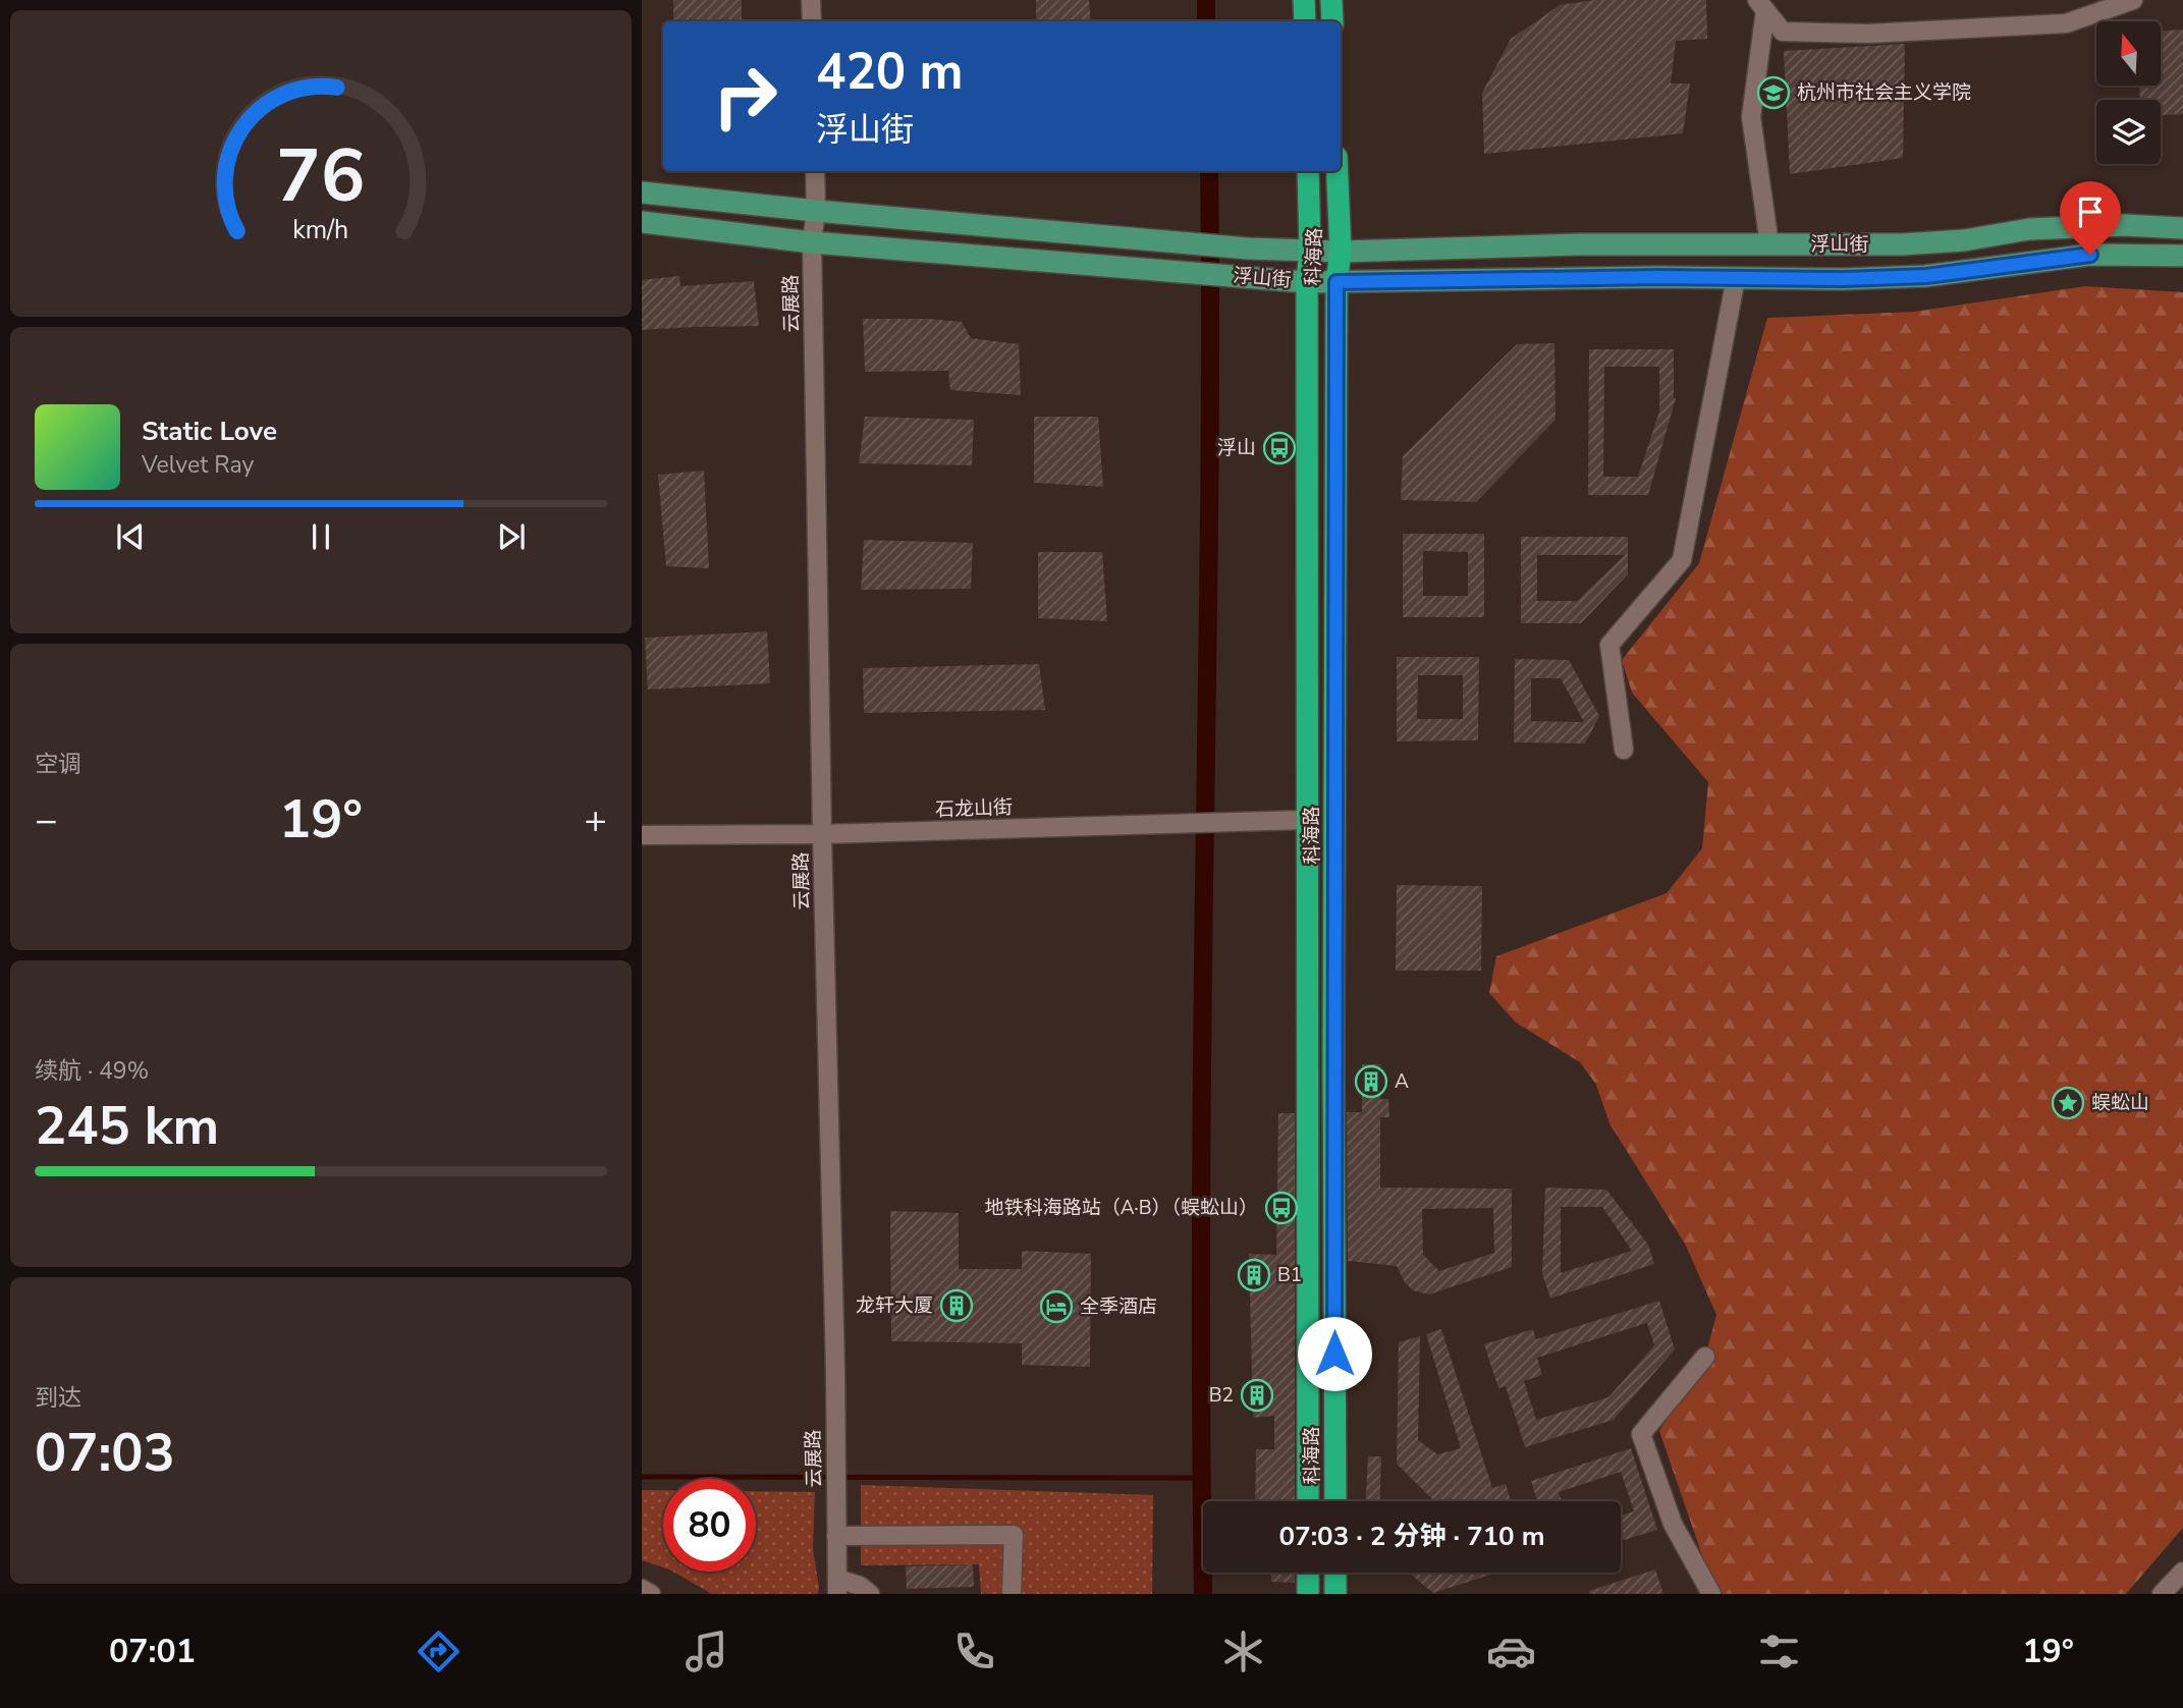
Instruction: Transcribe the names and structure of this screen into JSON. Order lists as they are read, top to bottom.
{
  "streets": {
    "highway": ["科海路"],
    "main road": ["浮山街"],
    "street": ["云展路", "石龙山街"]
  },
  "crossings": [
    ["浮山街", "科海路"],
    ["浮山街", "云展路"],
    ["科海路", "石龙山街"],
    ["云展路", "石龙山街"]
  ],
  "places": {
    "school or university": ["杭州市社会主义学院"],
    "bus stop": ["浮山", "地铁科海路站（A·B）（蜈蚣山）"],
    "building": [
      "A",
      "B1",
      "龙轩大厦",
      "B2"
    ],
    "place": ["蜈蚣山"],
    "hotel": ["全季酒店"]
  },
  "north": "top",
  "page": {
    "turn": ["420 m", "浮山街"],
    "song": ["Static Love", "Velvet Ray"],
    "tile": [
      "空调",
      ["续航 · 49%", "245 km"],
      ["到达", "07:03"]
    ],
    "heat": ["−", "19°", "+"],
    "limit": "80",
    "trip": "07:03 · 2 分钟 · 710 m",
    "tabs": ["07:01", "19°"],
    "gauge": ["76", "km/h"]
  }
}
